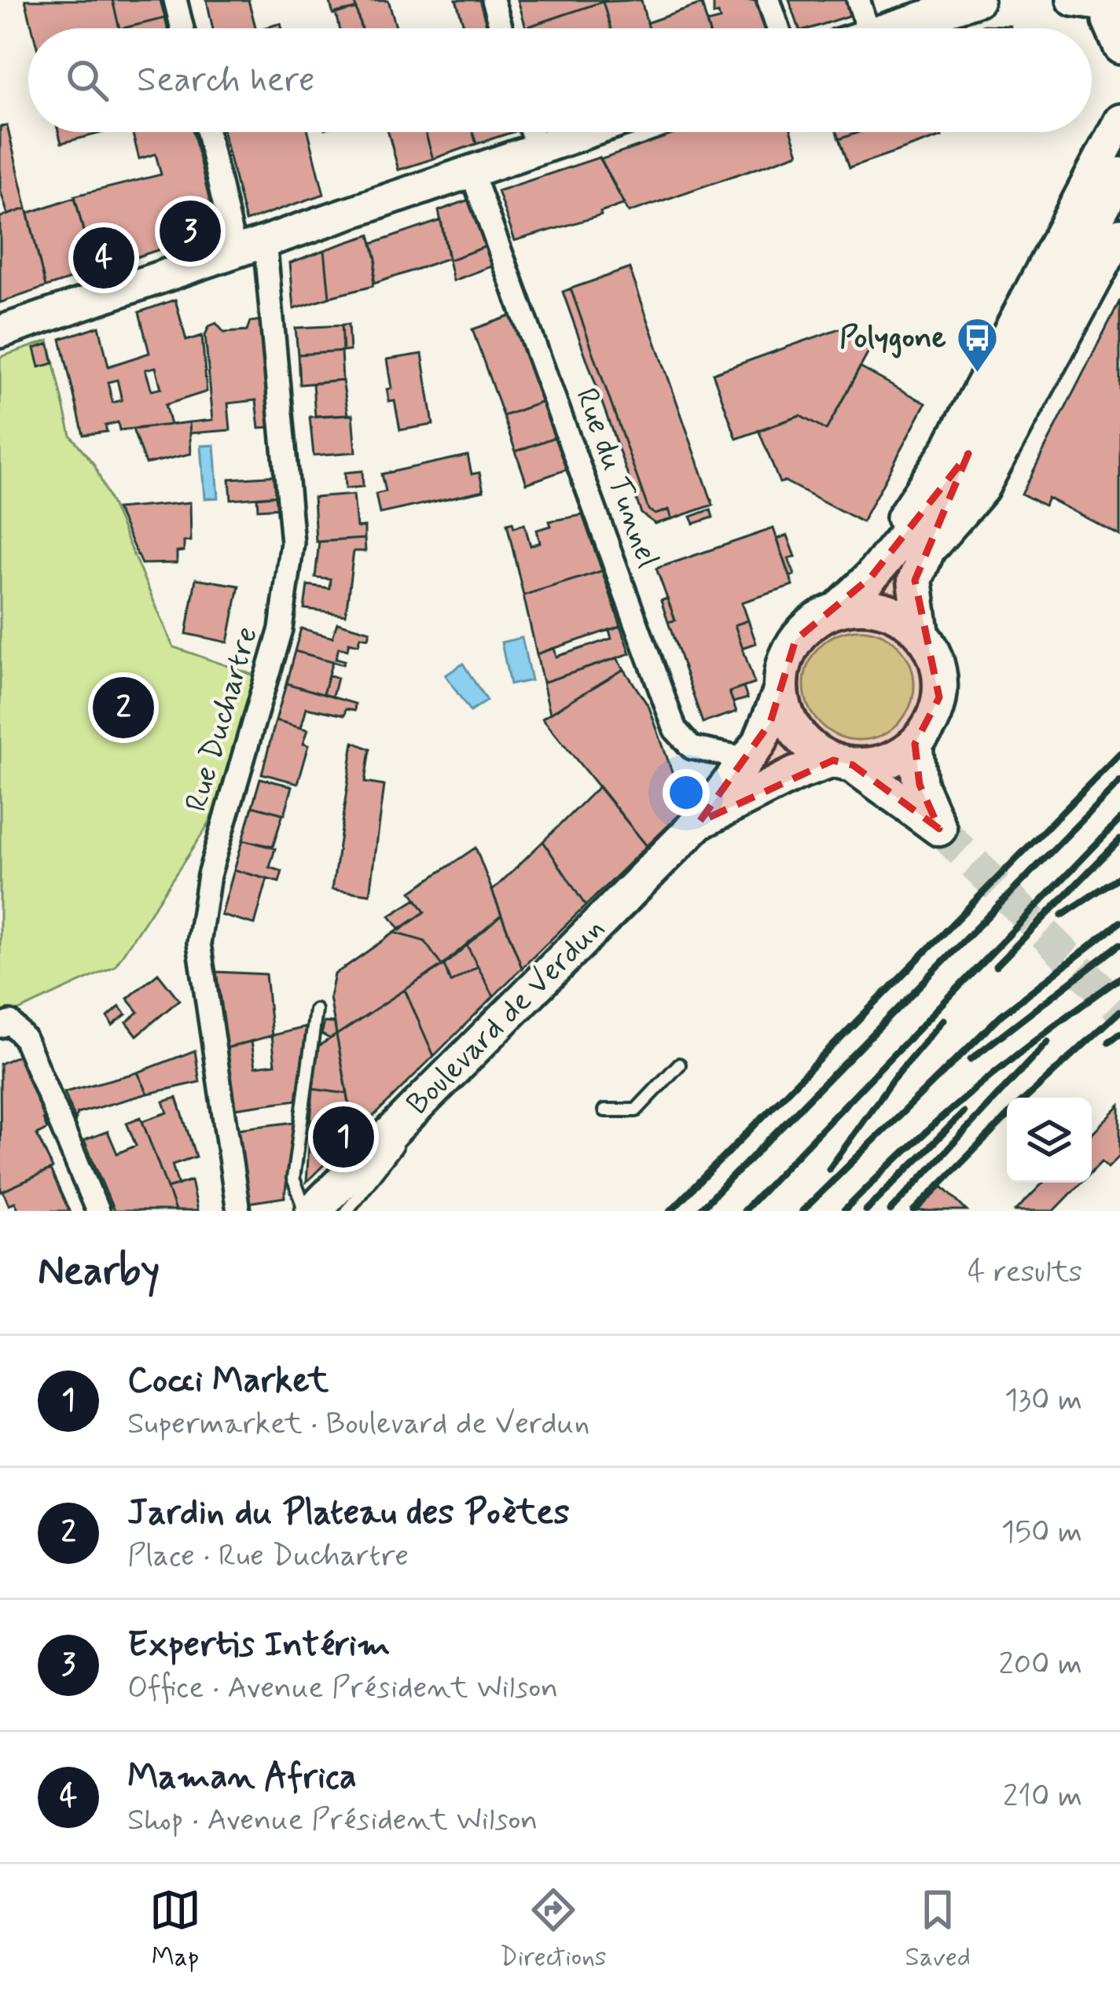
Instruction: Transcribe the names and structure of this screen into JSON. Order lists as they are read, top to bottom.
{
  "streets": {
    "main road": ["Boulevard de Verdun"],
    "street": ["Rue du Tunnel", "Rue Duchartre"]
  },
  "crossings": [
    ["Rue du Tunnel", "Boulevard de Verdun"]
  ],
  "places": {
    "bus stop": ["Polygone"]
  },
  "page": {
    "search": "Search here",
    "pins": [
      "3",
      "4",
      "2",
      "1"
    ],
    "heading": ["Nearby", "4 results"],
    "list": [
      {
        "mark": "1",
        "name": "Cocci Market",
        "note": "Supermarket · Boulevard de Verdun",
        "value": "130 m"
      },
      {
        "mark": "2",
        "name": "Jardin du Plateau des Poètes",
        "note": "Place · Rue Duchartre",
        "value": "150 m"
      },
      {
        "mark": "3",
        "name": "Expertis Intérim",
        "note": "Office · Avenue Président Wilson",
        "value": "200 m"
      },
      {
        "mark": "4",
        "name": "Maman Africa",
        "note": "Shop · Avenue Président Wilson",
        "value": "210 m"
      }
    ],
    "nav": ["Map", "Directions", "Saved"]
  }
}
